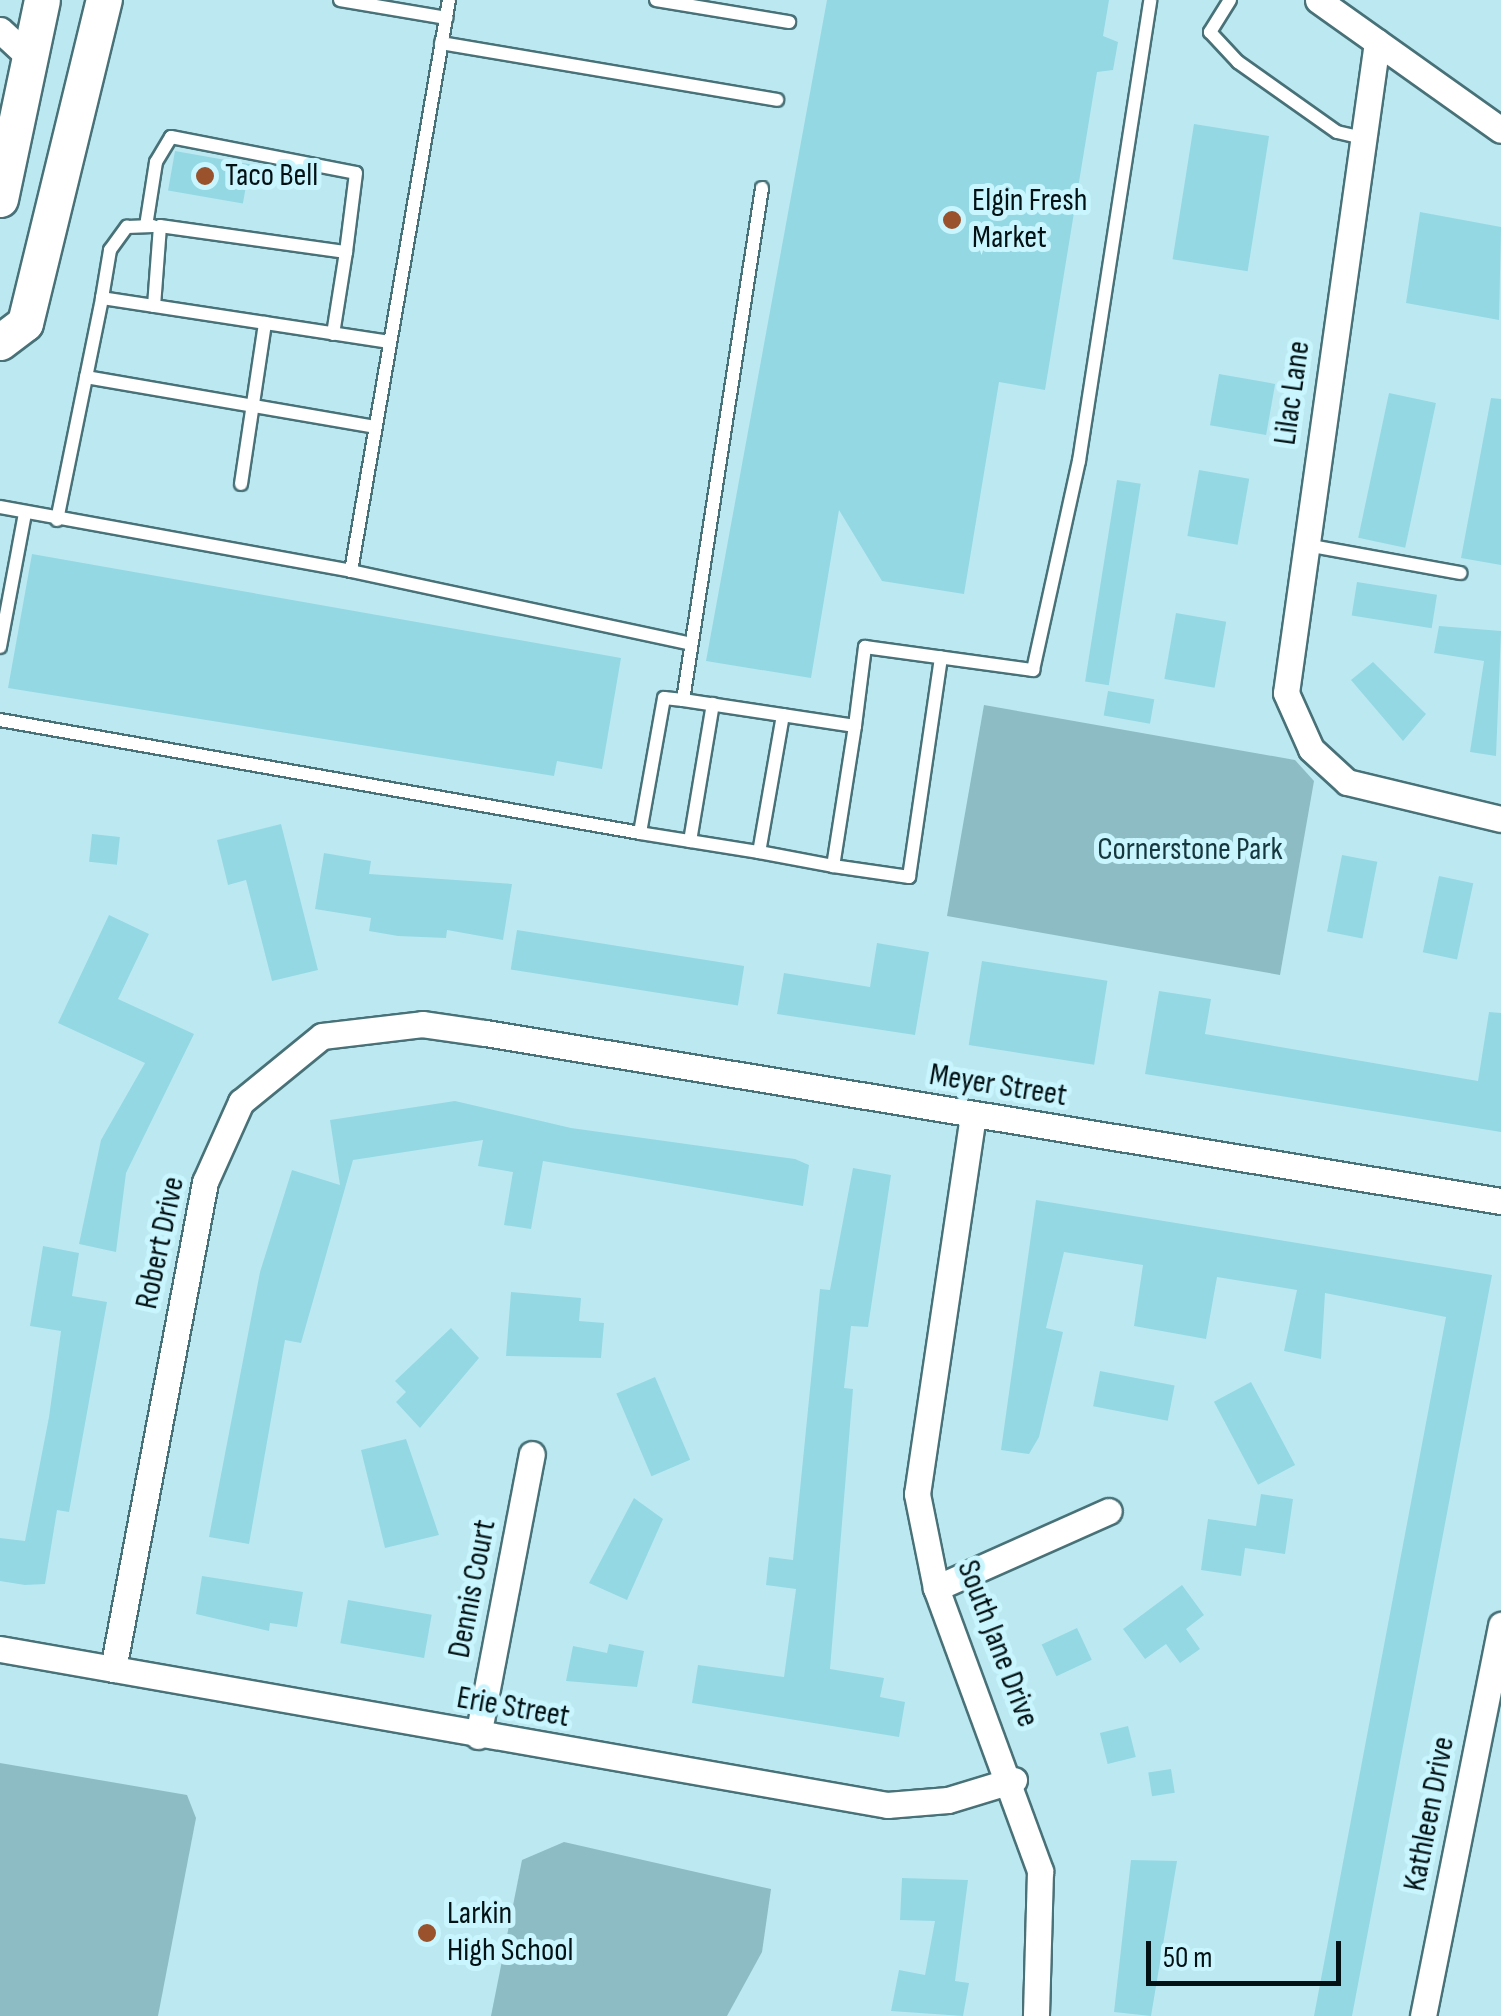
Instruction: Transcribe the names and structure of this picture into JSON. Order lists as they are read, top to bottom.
{
  "streets": {
    "street": [
      "Lilac Lane",
      "Meyer Street",
      "Robert Drive",
      "Dennis Court",
      "South Jane Drive",
      "Erie Street",
      "Kathleen Drive"
    ]
  },
  "crossings": [
    ["Meyer Street", "Robert Drive"],
    ["Meyer Street", "South Jane Drive"],
    ["Robert Drive", "Erie Street"],
    ["Dennis Court", "Erie Street"],
    ["South Jane Drive", "Erie Street"]
  ],
  "parks": ["Cornerstone Park"],
  "places": ["Taco Bell", "Elgin Fresh Market", "Larkin High School"],
  "scale_bar": "50 m"
}
